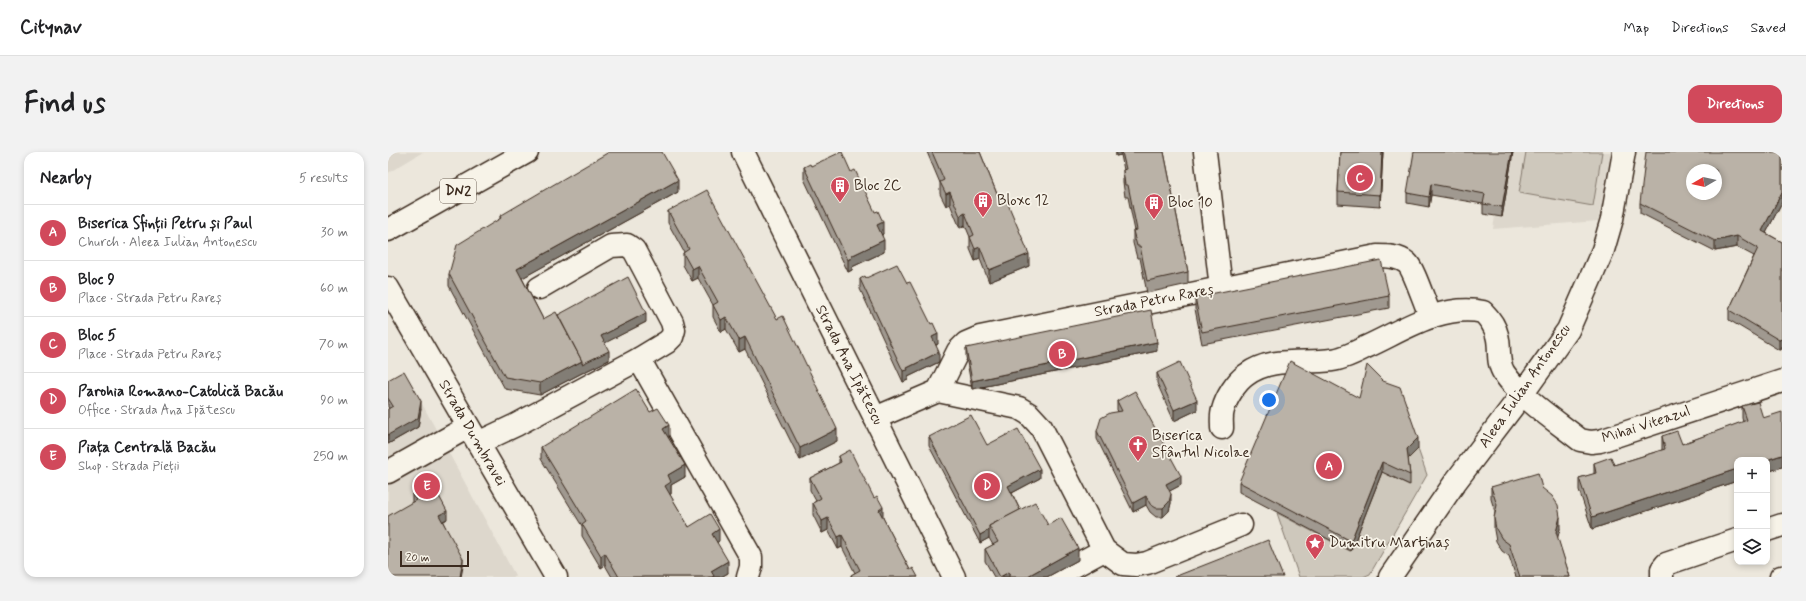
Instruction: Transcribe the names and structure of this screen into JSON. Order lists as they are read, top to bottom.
{
  "streets": {
    "street": [
      "DN2",
      "Strada Petru Rareș",
      "Strada Ana Ipătescu",
      "Aleea Iulian Antonescu",
      "Mihai Viteazul",
      "Strada Dumbravei"
    ]
  },
  "crossings": [
    ["Aleea Iulian Antonescu", "Mihai Viteazul"]
  ],
  "places": {
    "building": ["Bloc 2C", "Bloxc 12", "Bloc 10"],
    "church": ["Biserica Sfântul Nicolae"],
    "place": ["Dumitru Martinaș"]
  },
  "scale_bar": "20 m",
  "north": "left",
  "page": {
    "header": "Citynav",
    "nav": ["Map", "Directions", "Saved"],
    "buttons": "Directions",
    "title": "Find us",
    "heading": ["Nearby", "5 results"],
    "pins": [
      "C",
      "B",
      "A",
      "D",
      "E"
    ],
    "list": [
      {
        "mark": "A",
        "name": "Biserica Sfinții Petru și Paul",
        "note": "Church · Aleea Iulian Antonescu",
        "value": "30 m"
      },
      {
        "mark": "B",
        "name": "Bloc 9",
        "note": "Place · Strada Petru Rareș",
        "value": "60 m"
      },
      {
        "mark": "C",
        "name": "Bloc 5",
        "note": "Place · Strada Petru Rareș",
        "value": "70 m"
      },
      {
        "mark": "D",
        "name": "Parohia Romano-Catolică Bacău",
        "note": "Office · Strada Ana Ipătescu",
        "value": "90 m"
      },
      {
        "mark": "E",
        "name": "Piața Centrală Bacău",
        "note": "Shop · Strada Pieții",
        "value": "250 m"
      }
    ],
    "map_buttons": ["+", "−"],
    "scale": "20 m"
  }
}
